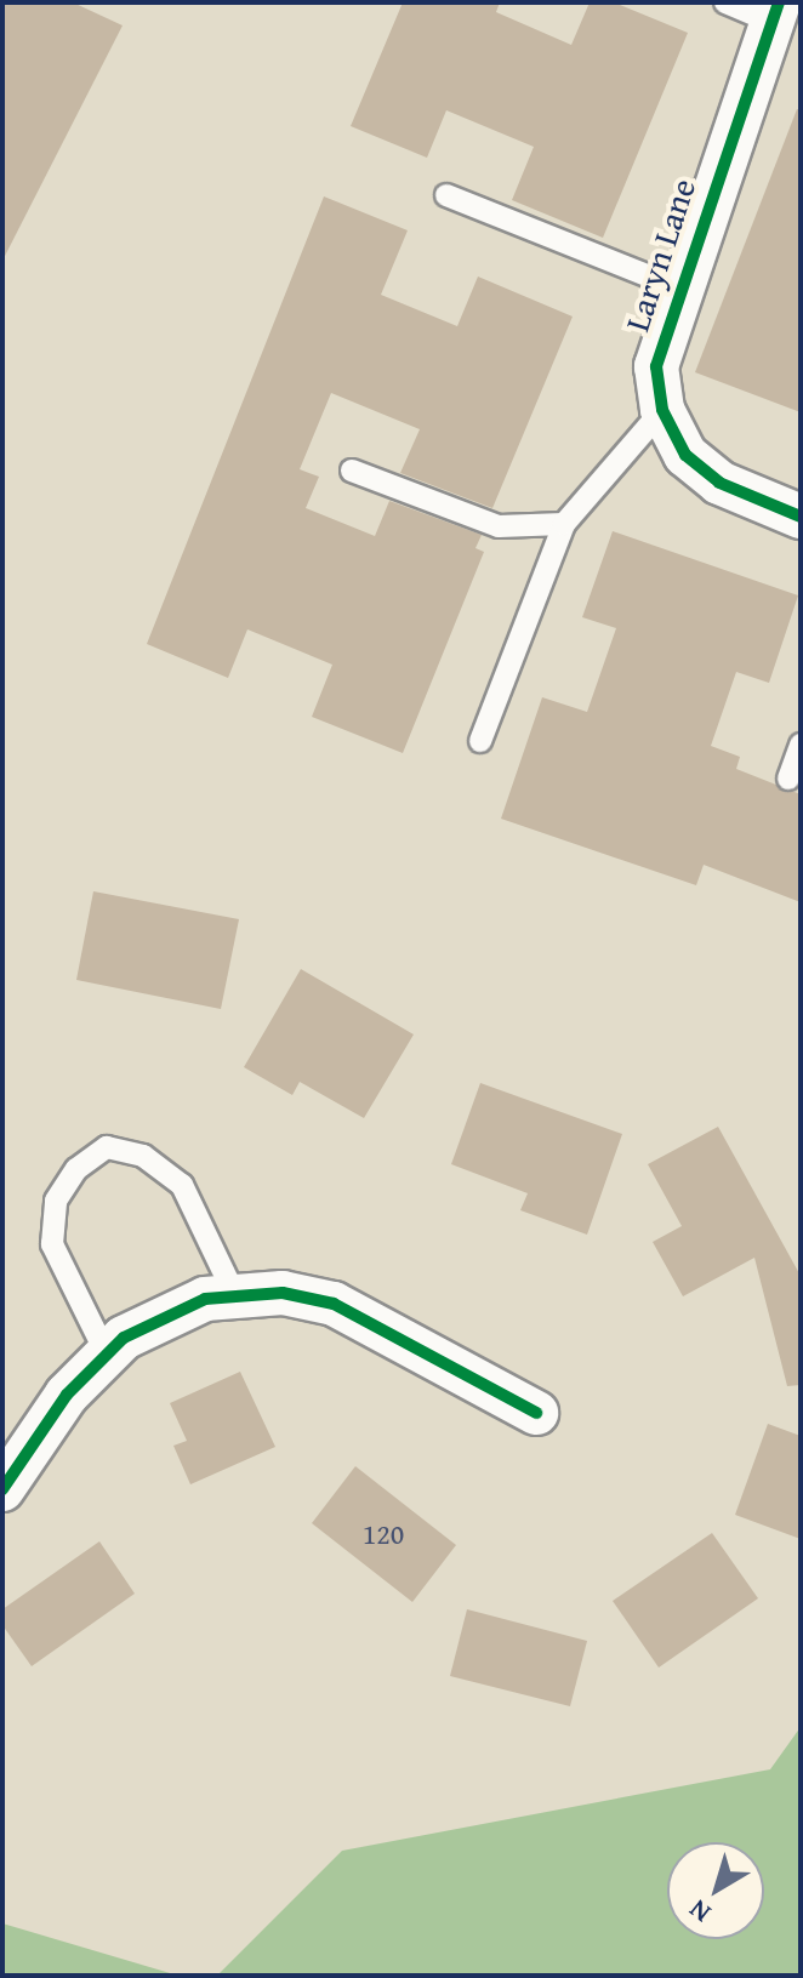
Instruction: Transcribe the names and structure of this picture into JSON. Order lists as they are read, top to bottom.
{
  "streets": {
    "street": ["Laryn Lane"]
  },
  "house_numbers": ["120"],
  "north": "bottom left"
}
